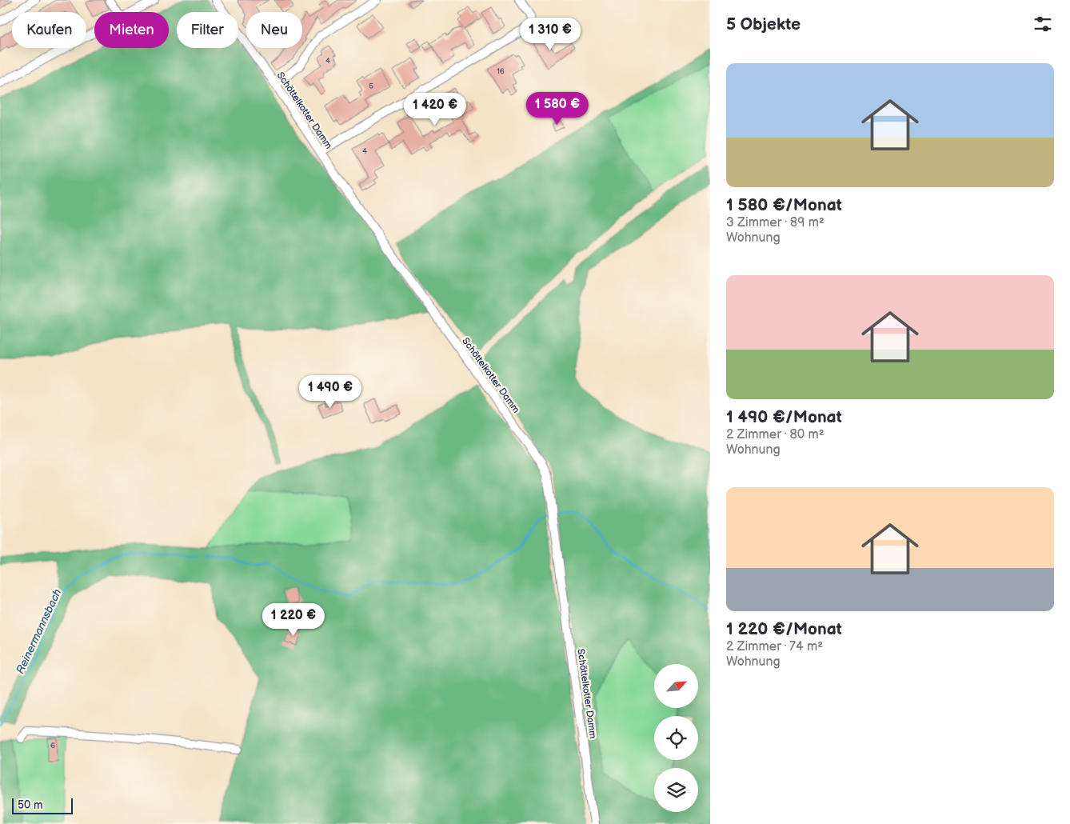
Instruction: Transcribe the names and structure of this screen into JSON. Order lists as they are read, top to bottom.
{
  "streets": {
    "street": ["Schöttelkotter Damm"]
  },
  "water": ["Reinermannsbach"],
  "house_numbers": [
    "4",
    "16",
    "5",
    "4",
    "6"
  ],
  "scale_bar": "50 m",
  "north": "top right",
  "page": {
    "heading": "5 Objekte",
    "chip": [
      "Kaufen",
      "Mieten",
      "Filter",
      "Neu"
    ],
    "price": [
      "1 310 €",
      "1 580 €",
      "1 420 €",
      "1 490 €",
      "1 220 €"
    ],
    "list": [
      {
        "name": "1 580 €/Monat",
        "note": "3 Zimmer · 89 m² · Wohnung"
      },
      {
        "name": "1 490 €/Monat",
        "note": "2 Zimmer · 80 m² · Wohnung"
      },
      {
        "name": "1 220 €/Monat",
        "note": "2 Zimmer · 74 m² · Wohnung"
      }
    ],
    "scale": "50 m"
  }
}
